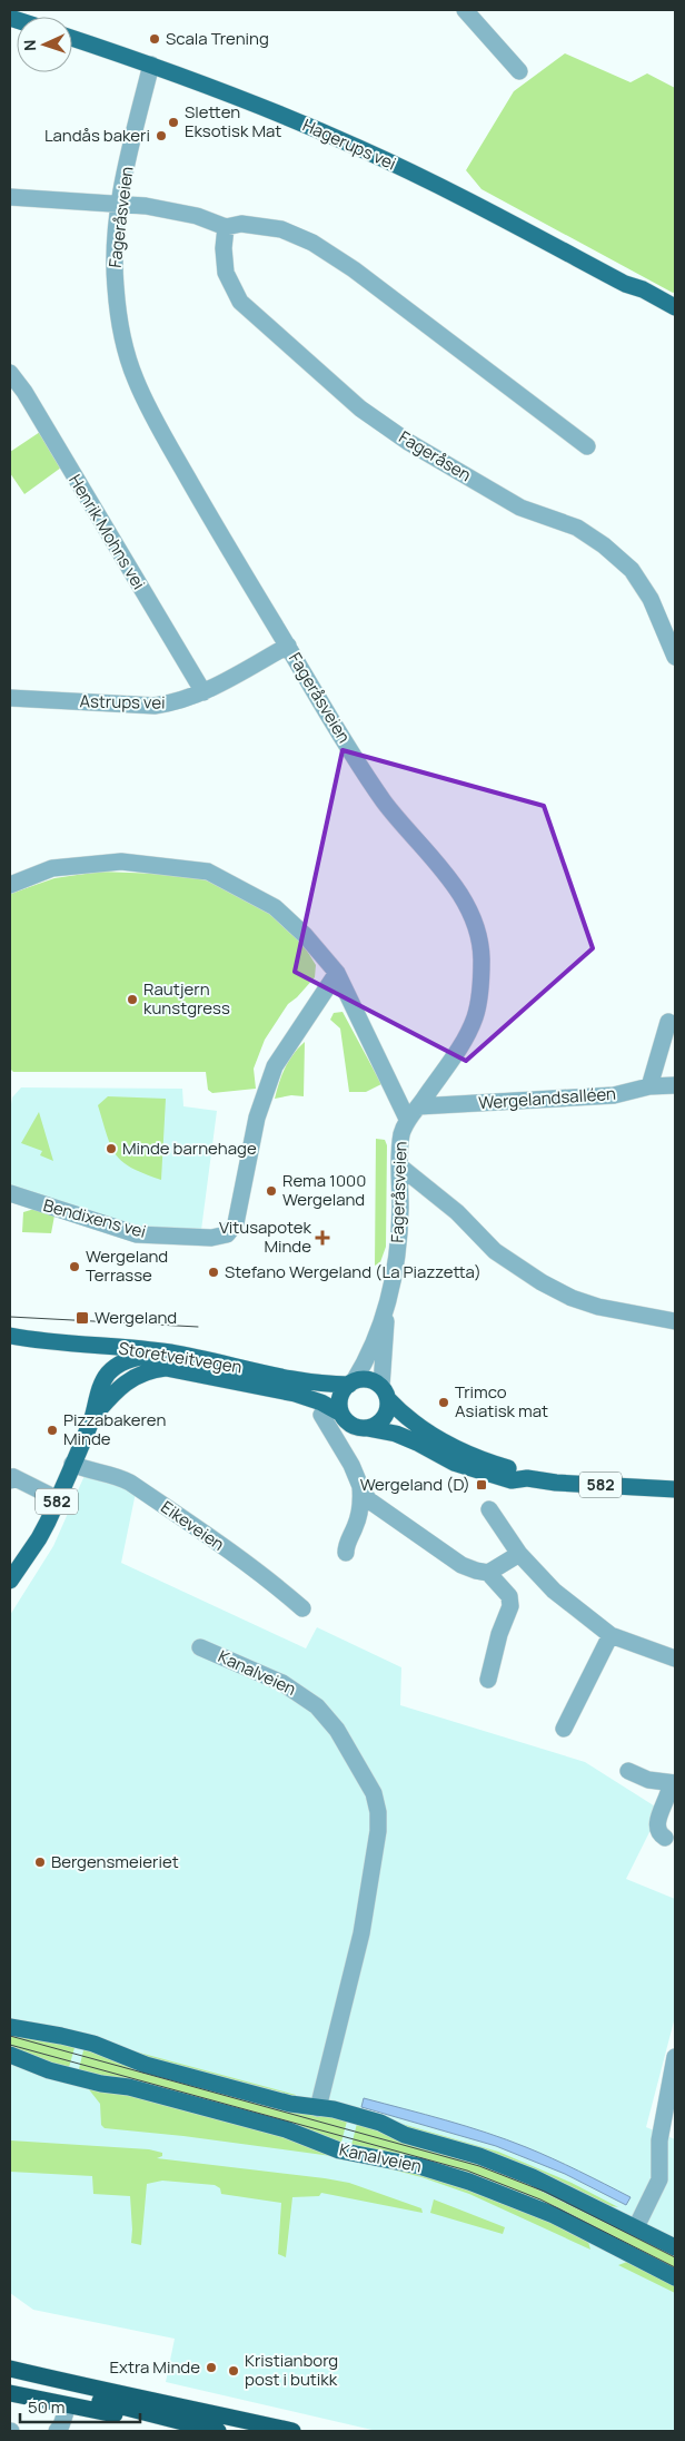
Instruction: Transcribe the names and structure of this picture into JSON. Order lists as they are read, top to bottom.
{
  "streets": {
    "main road": [
      "Hagerups vei",
      "Storetveitvegen",
      "582",
      "Kanalveien"
    ],
    "street": [
      "Fageråsveien",
      "Fageråsen",
      "Henrik Mohns vei",
      "Astrups vei",
      "Wergelandsalléen",
      "Bendixens vei",
      "Eikeveien"
    ]
  },
  "crossings": [
    ["Hagerups vei", "Fageråsveien"],
    ["Fageråsveien", "Astrups vei"],
    ["Fageråsveien", "Wergelandsalléen"],
    ["Fageråsveien", "Storetveitvegen"],
    ["Fageråsveien", "582"],
    ["Henrik Mohns vei", "Astrups vei"],
    ["Storetveitvegen", "582"],
    ["582", "Eikeveien"]
  ],
  "places": {
    "other": [
      "Scala Trening",
      "Sletten Eksotisk Mat",
      "Landås bakeri",
      "Rautjern kunstgress",
      "Minde barnehage",
      "Rema 1000 Wergeland",
      "Wergeland Terrasse",
      "Stefano Wergeland (La Piazzetta)",
      "Trimco Asiatisk mat",
      "Pizzabakeren Minde",
      "Bergensmeieriet",
      "Extra Minde",
      "Kristianborg post i butikk"
    ],
    "health": ["Vitusapotek Minde"],
    "transit": ["Wergeland", "Wergeland (D)"]
  },
  "scale_bar": "50 m",
  "north": "left"
}
